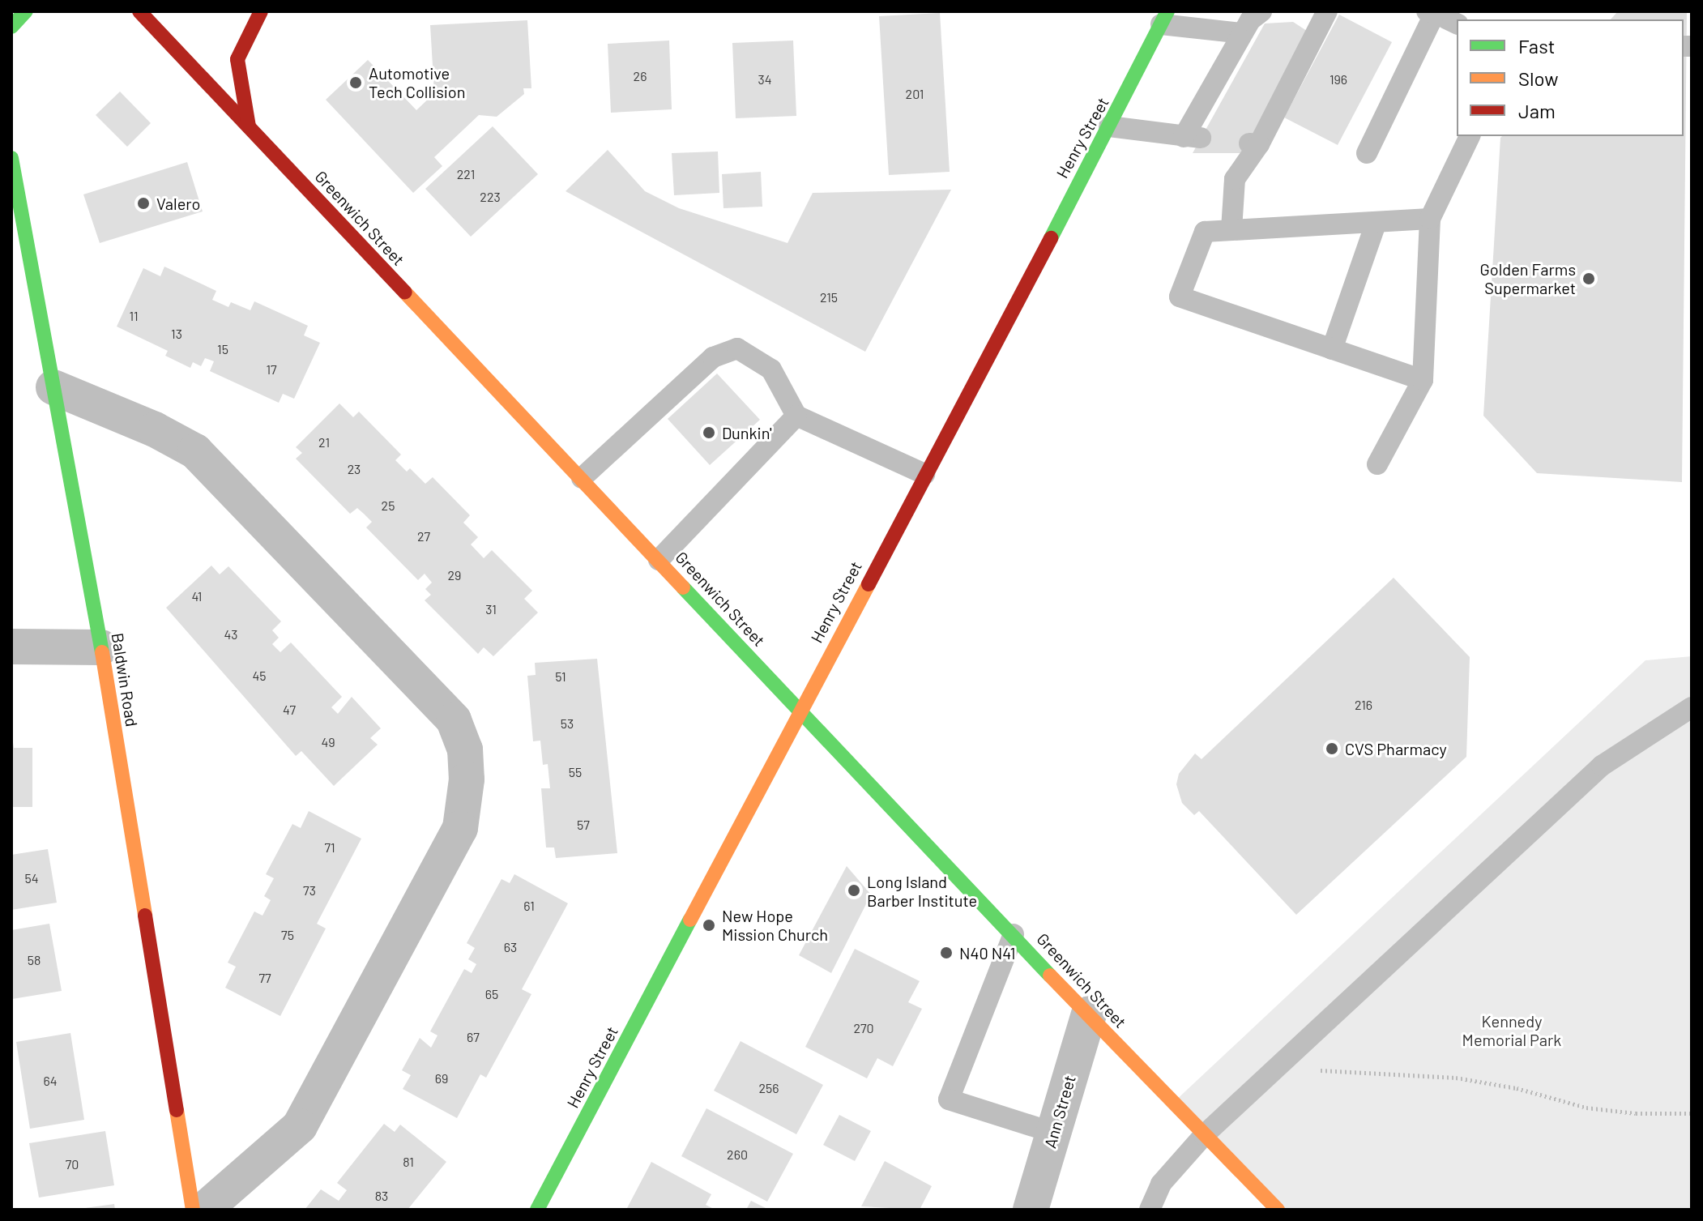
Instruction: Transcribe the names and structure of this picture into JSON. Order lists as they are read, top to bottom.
{
  "streets": {
    "main road": ["Henry Street", "Greenwich Street", "Baldwin Road"],
    "street": ["Ann Street"]
  },
  "crossings": [
    ["Henry Street", "Greenwich Street"],
    ["Greenwich Street", "Ann Street"]
  ],
  "parks": ["Kennedy Memorial Park"],
  "places": [
    "Automotive Tech Collision",
    "Valero",
    "Golden Farms Supermarket",
    "Dunkin'",
    "CVS Pharmacy",
    "Long Island Barber Institute",
    "New Hope Mission Church",
    "N40 N41"
  ],
  "house_numbers": [
    "26",
    "34",
    "196",
    "201",
    "221",
    "223",
    "215",
    "11",
    "13",
    "15",
    "17",
    "21",
    "23",
    "25",
    "27",
    "29",
    "41",
    "31",
    "43",
    "45",
    "51",
    "216",
    "47",
    "53",
    "49",
    "55",
    "57",
    "71",
    "54",
    "73",
    "61",
    "75",
    "63",
    "58",
    "77",
    "65",
    "270",
    "67",
    "69",
    "64",
    "256",
    "260",
    "81",
    "70",
    "83"
  ],
  "legend": ["Fast", "Slow", "Jam"]
}
